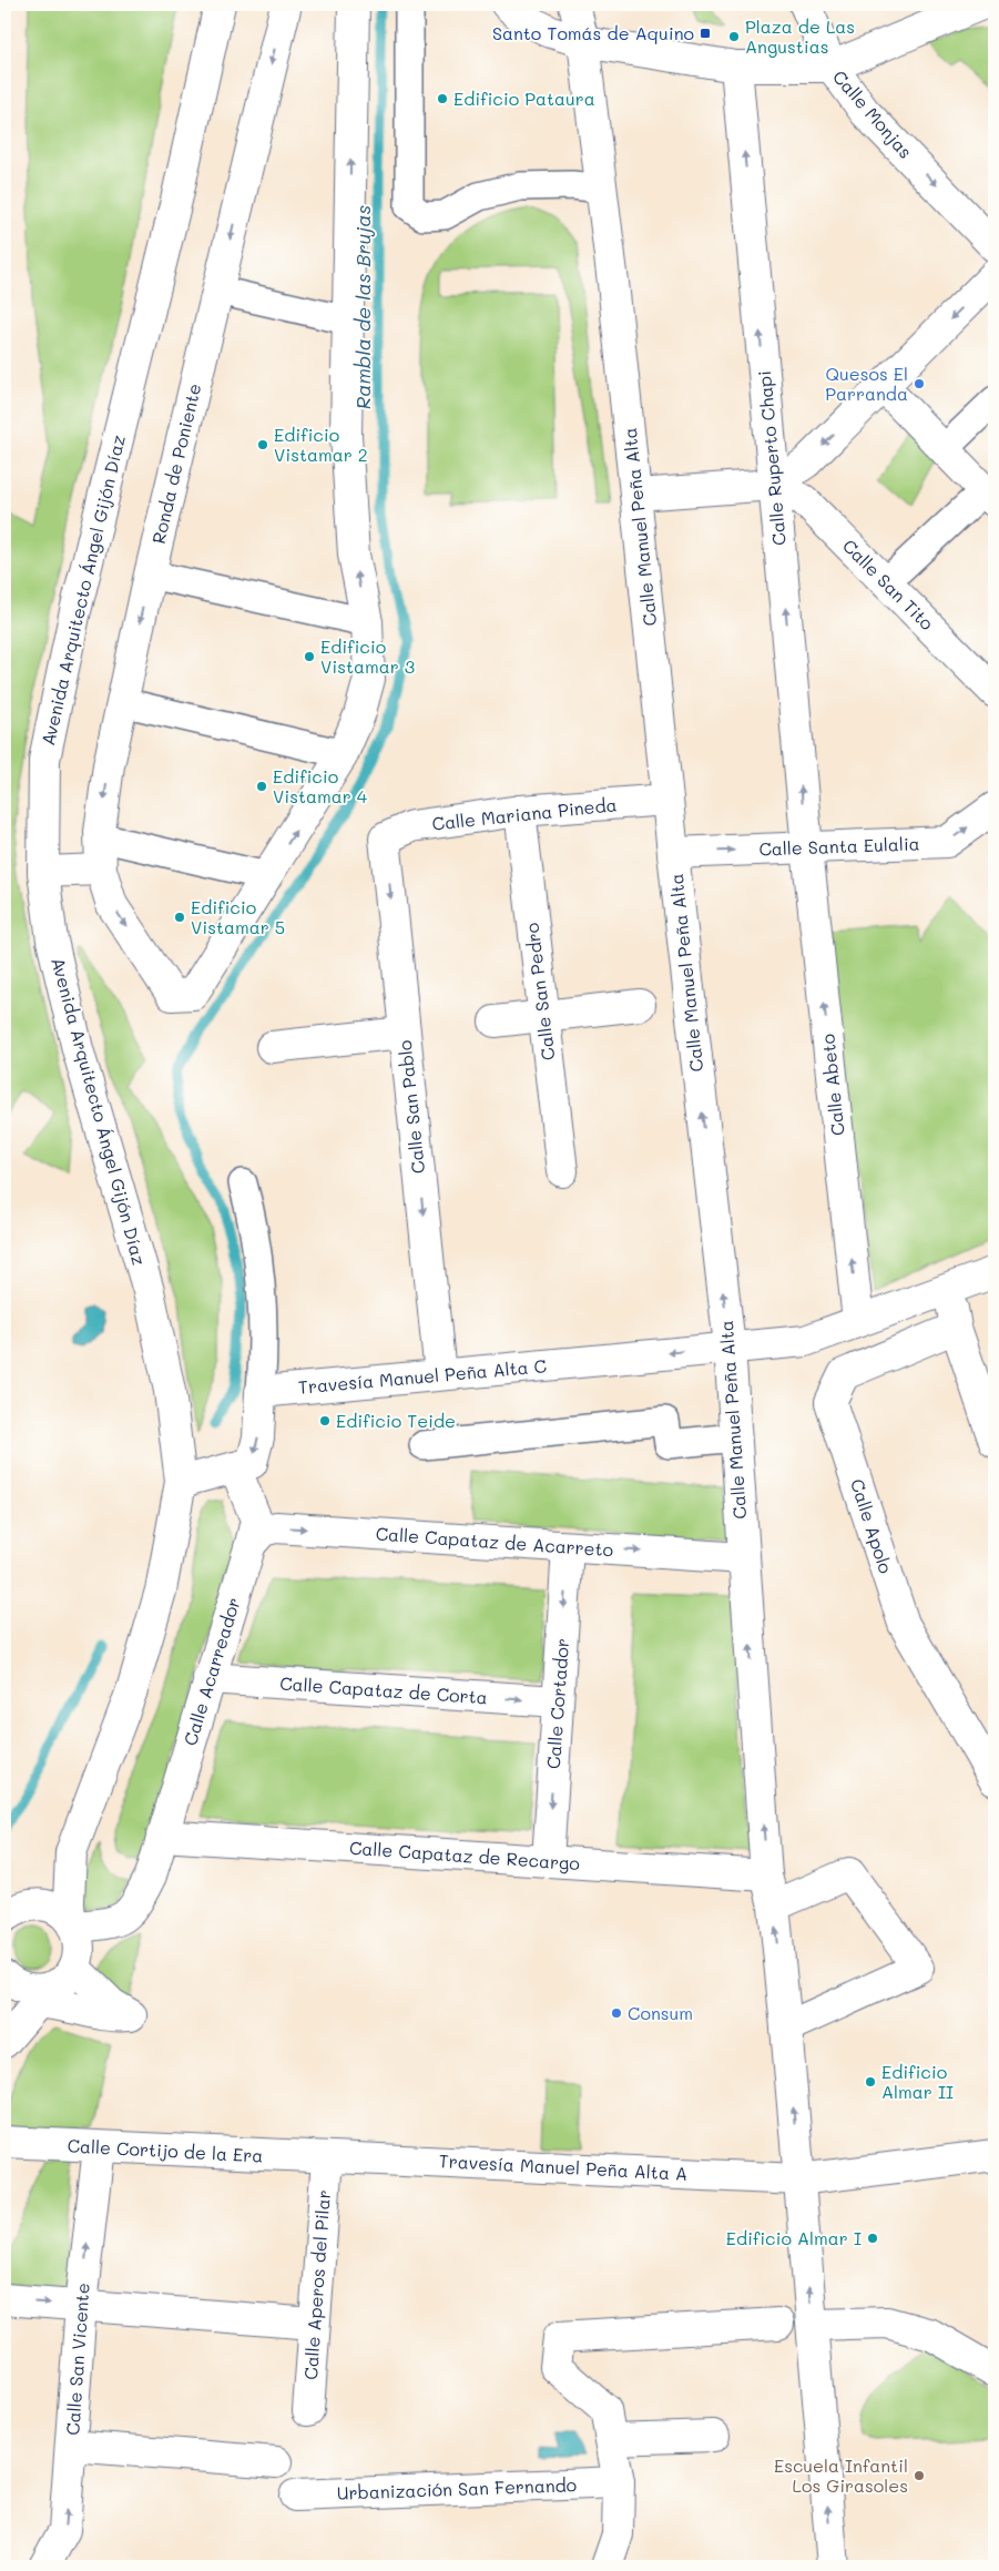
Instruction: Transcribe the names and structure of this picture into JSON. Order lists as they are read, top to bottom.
{
  "streets": {
    "street": [
      "Calle Monjas",
      "Calle Ruperto Chapi",
      "Ronda de Poniente",
      "Calle Manuel Peña Alta",
      "Calle San Tito",
      "Avenida Arquitecto Ángel Gijón Díaz",
      "Calle Mariana Pineda",
      "Calle Santa Eulalia",
      "Calle San Pedro",
      "Calle Abeto",
      "Calle San Pablo",
      "Travesía Manuel Peña Alta C",
      "Calle Apolo",
      "Calle Capataz de Acarreto",
      "Calle Acarreador",
      "Calle Capataz de Corta",
      "Calle Cortador",
      "Calle Capataz de Recargo",
      "Calle Cortijo de la Era",
      "Travesía Manuel Peña Alta A",
      "Calle Aperos del Pilar",
      "Calle San Vicente",
      "Urbanización San Fernando"
    ]
  },
  "crossings": [
    ["Calle Monjas", "Calle Ruperto Chapi"],
    ["Calle Monjas", "Calle Manuel Peña Alta"],
    ["Calle Ruperto Chapi", "Calle San Tito"],
    ["Calle Ruperto Chapi", "Calle Santa Eulalia"],
    ["Calle Ruperto Chapi", "Calle Abeto"],
    ["Calle Manuel Peña Alta", "Calle Mariana Pineda"],
    ["Calle Manuel Peña Alta", "Calle Santa Eulalia"],
    ["Calle Manuel Peña Alta", "Travesía Manuel Peña Alta C"],
    ["Calle Manuel Peña Alta", "Calle Capataz de Acarreto"],
    ["Calle Manuel Peña Alta", "Calle Capataz de Recargo"],
    ["Calle Manuel Peña Alta", "Travesía Manuel Peña Alta A"],
    ["Avenida Arquitecto Ángel Gijón Díaz", "Calle Acarreador"],
    ["Calle Mariana Pineda", "Calle San Pedro"],
    ["Calle Mariana Pineda", "Calle San Pablo"],
    ["Calle Santa Eulalia", "Calle Abeto"],
    ["Calle Abeto", "Travesía Manuel Peña Alta C"],
    ["Calle San Pablo", "Travesía Manuel Peña Alta C"],
    ["Calle Capataz de Acarreto", "Calle Acarreador"],
    ["Calle Capataz de Acarreto", "Calle Cortador"],
    ["Calle Acarreador", "Calle Capataz de Corta"],
    ["Calle Acarreador", "Calle Capataz de Recargo"],
    ["Calle Capataz de Corta", "Calle Cortador"],
    ["Calle Cortador", "Calle Capataz de Recargo"],
    ["Calle Cortijo de la Era", "Travesía Manuel Peña Alta A"],
    ["Calle Cortijo de la Era", "Calle Aperos del Pilar"],
    ["Calle Cortijo de la Era", "Calle San Vicente"],
    ["Travesía Manuel Peña Alta A", "Calle Aperos del Pilar"]
  ],
  "one_way": [
    "Calle Monjas",
    "Calle Ruperto Chapi",
    "Calle Manuel Peña Alta",
    "Calle Santa Eulalia",
    "Calle Abeto",
    "Calle Cortador",
    "Calle San Vicente"
  ],
  "water": ["Rambla de las Brujas"],
  "places": {
    "transit": ["Santo Tomás de Aquino"],
    "other": [
      "Plaza de Las Angustias",
      "Edificio Pataura",
      "Quesos El Parranda",
      "Edificio Vistamar 2",
      "Edificio Vistamar 3",
      "Edificio Vistamar 4",
      "Edificio Vistamar 5",
      "Edificio Teide",
      "Consum",
      "Edificio Almar II",
      "Edificio Almar I",
      "Escuela Infantil Los Girasoles"
    ]
  }
}
